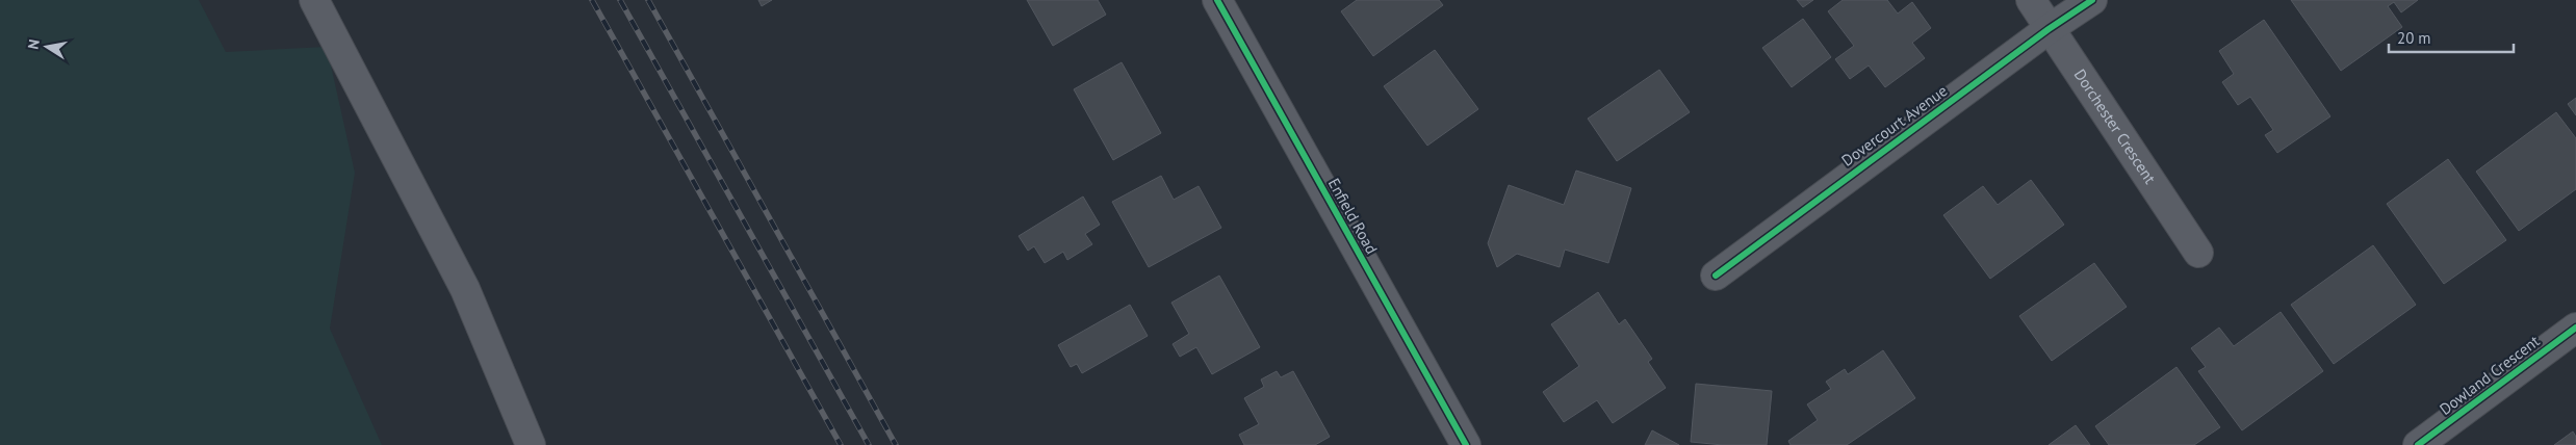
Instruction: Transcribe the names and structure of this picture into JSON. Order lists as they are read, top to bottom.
{
  "streets": {
    "street": [
      "Dovercourt Avenue",
      "Dorchester Crescent",
      "Enfield Road",
      "Dowland Crescent"
    ]
  },
  "crossings": [
    ["Dovercourt Avenue", "Dorchester Crescent"]
  ],
  "scale_bar": "20 m",
  "north": "left"
}
